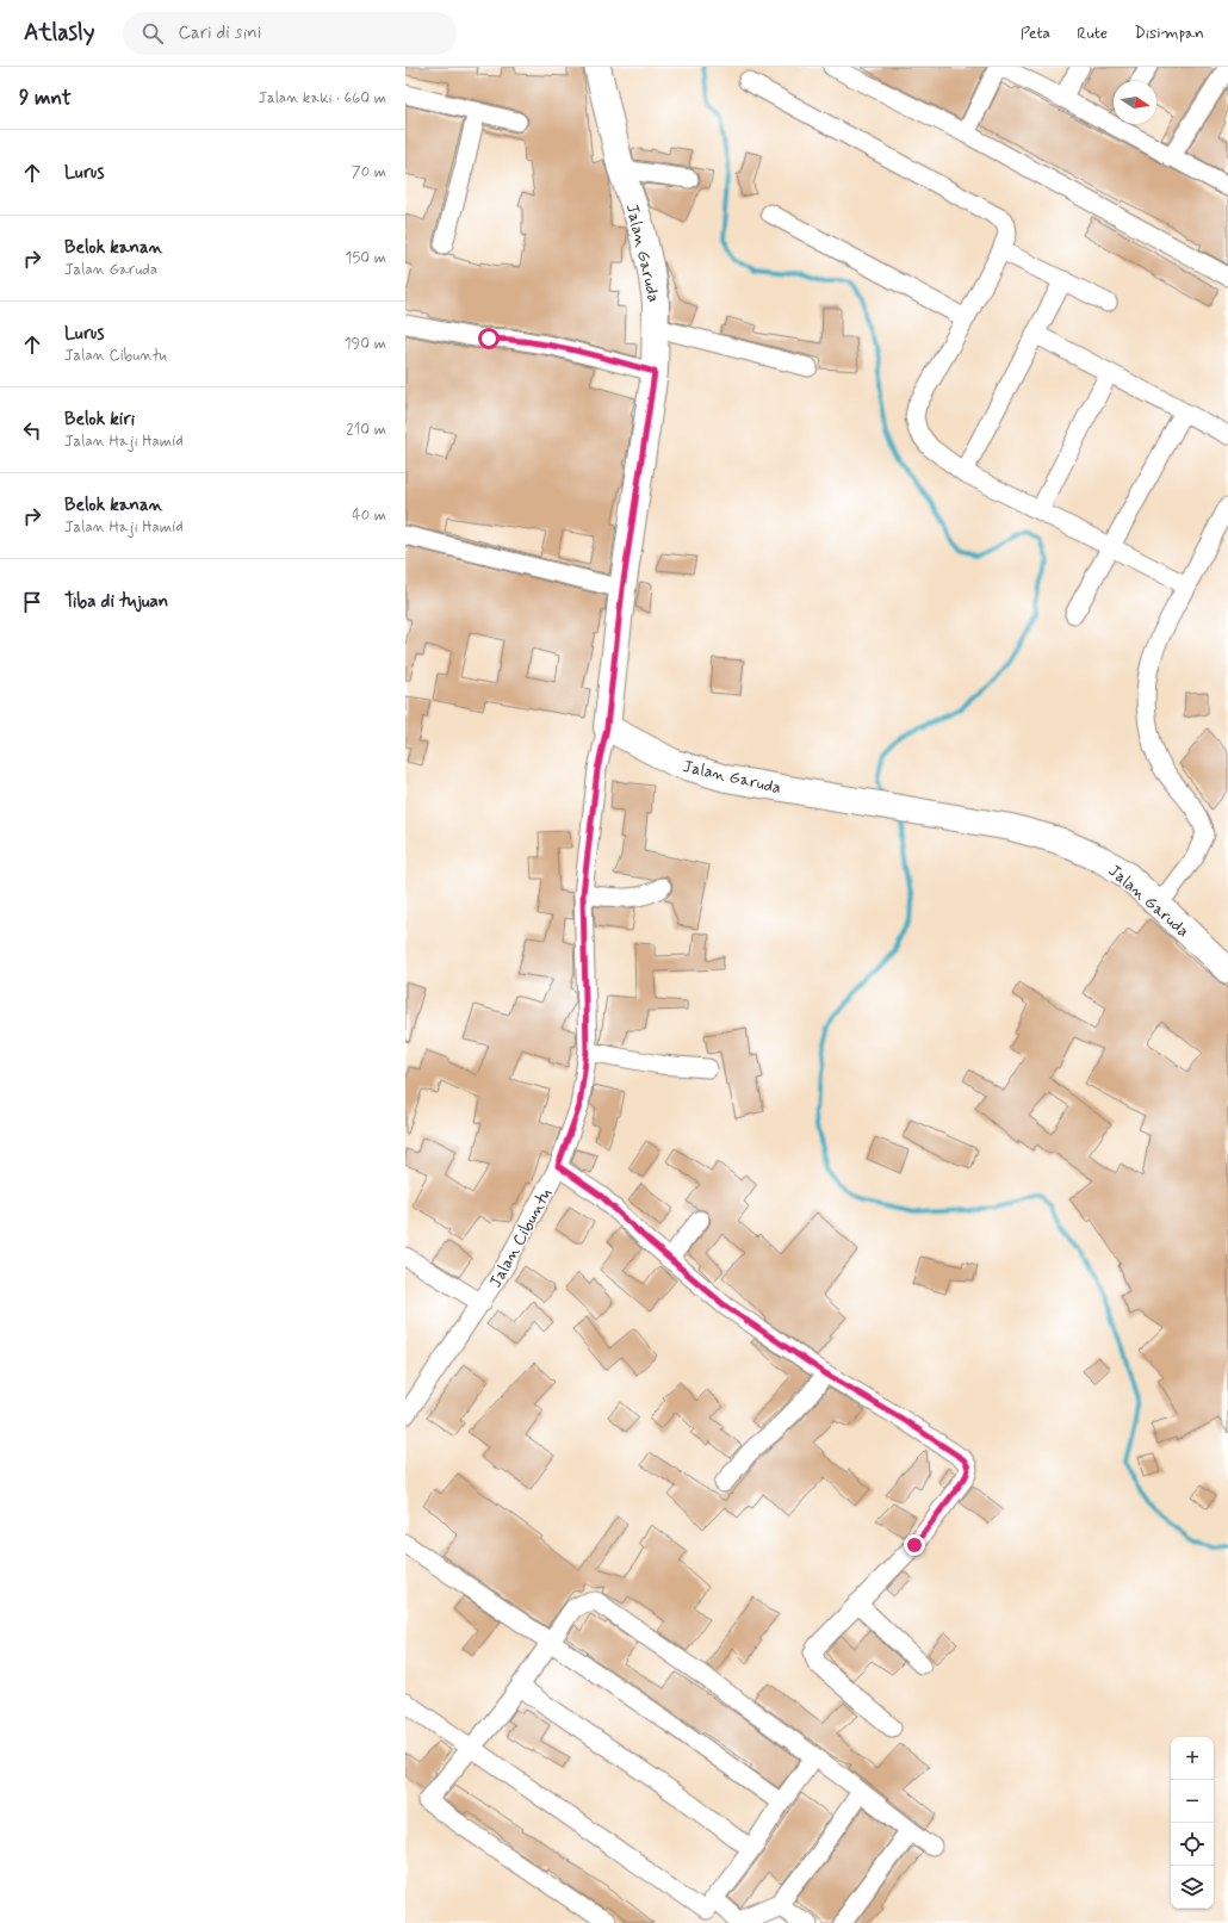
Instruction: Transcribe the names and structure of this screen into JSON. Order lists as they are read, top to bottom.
{
  "streets": {
    "street": ["Jalan Garuda", "Jalan Cibuntu"]
  },
  "crossings": [
    ["Jalan Garuda", "Jalan Cibuntu"]
  ],
  "north": "right",
  "page": {
    "header": "Atlasly",
    "search": "Cari di sini",
    "nav": ["Peta", "Rute", "Disimpan"],
    "heading": ["9 mnt", "Jalan kaki · 660 m"],
    "list": [
      ["Lurus", "70 m"],
      ["Belok kanan", "Jalan Garuda", "150 m"],
      ["Lurus", "Jalan Cibuntu", "190 m"],
      ["Belok kiri", "Jalan Haji Hamid", "210 m"],
      ["Belok kanan", "Jalan Haji Hamid", "40 m"],
      "Tiba di tujuan"
    ],
    "map_buttons": ["+", "−"]
  }
}
